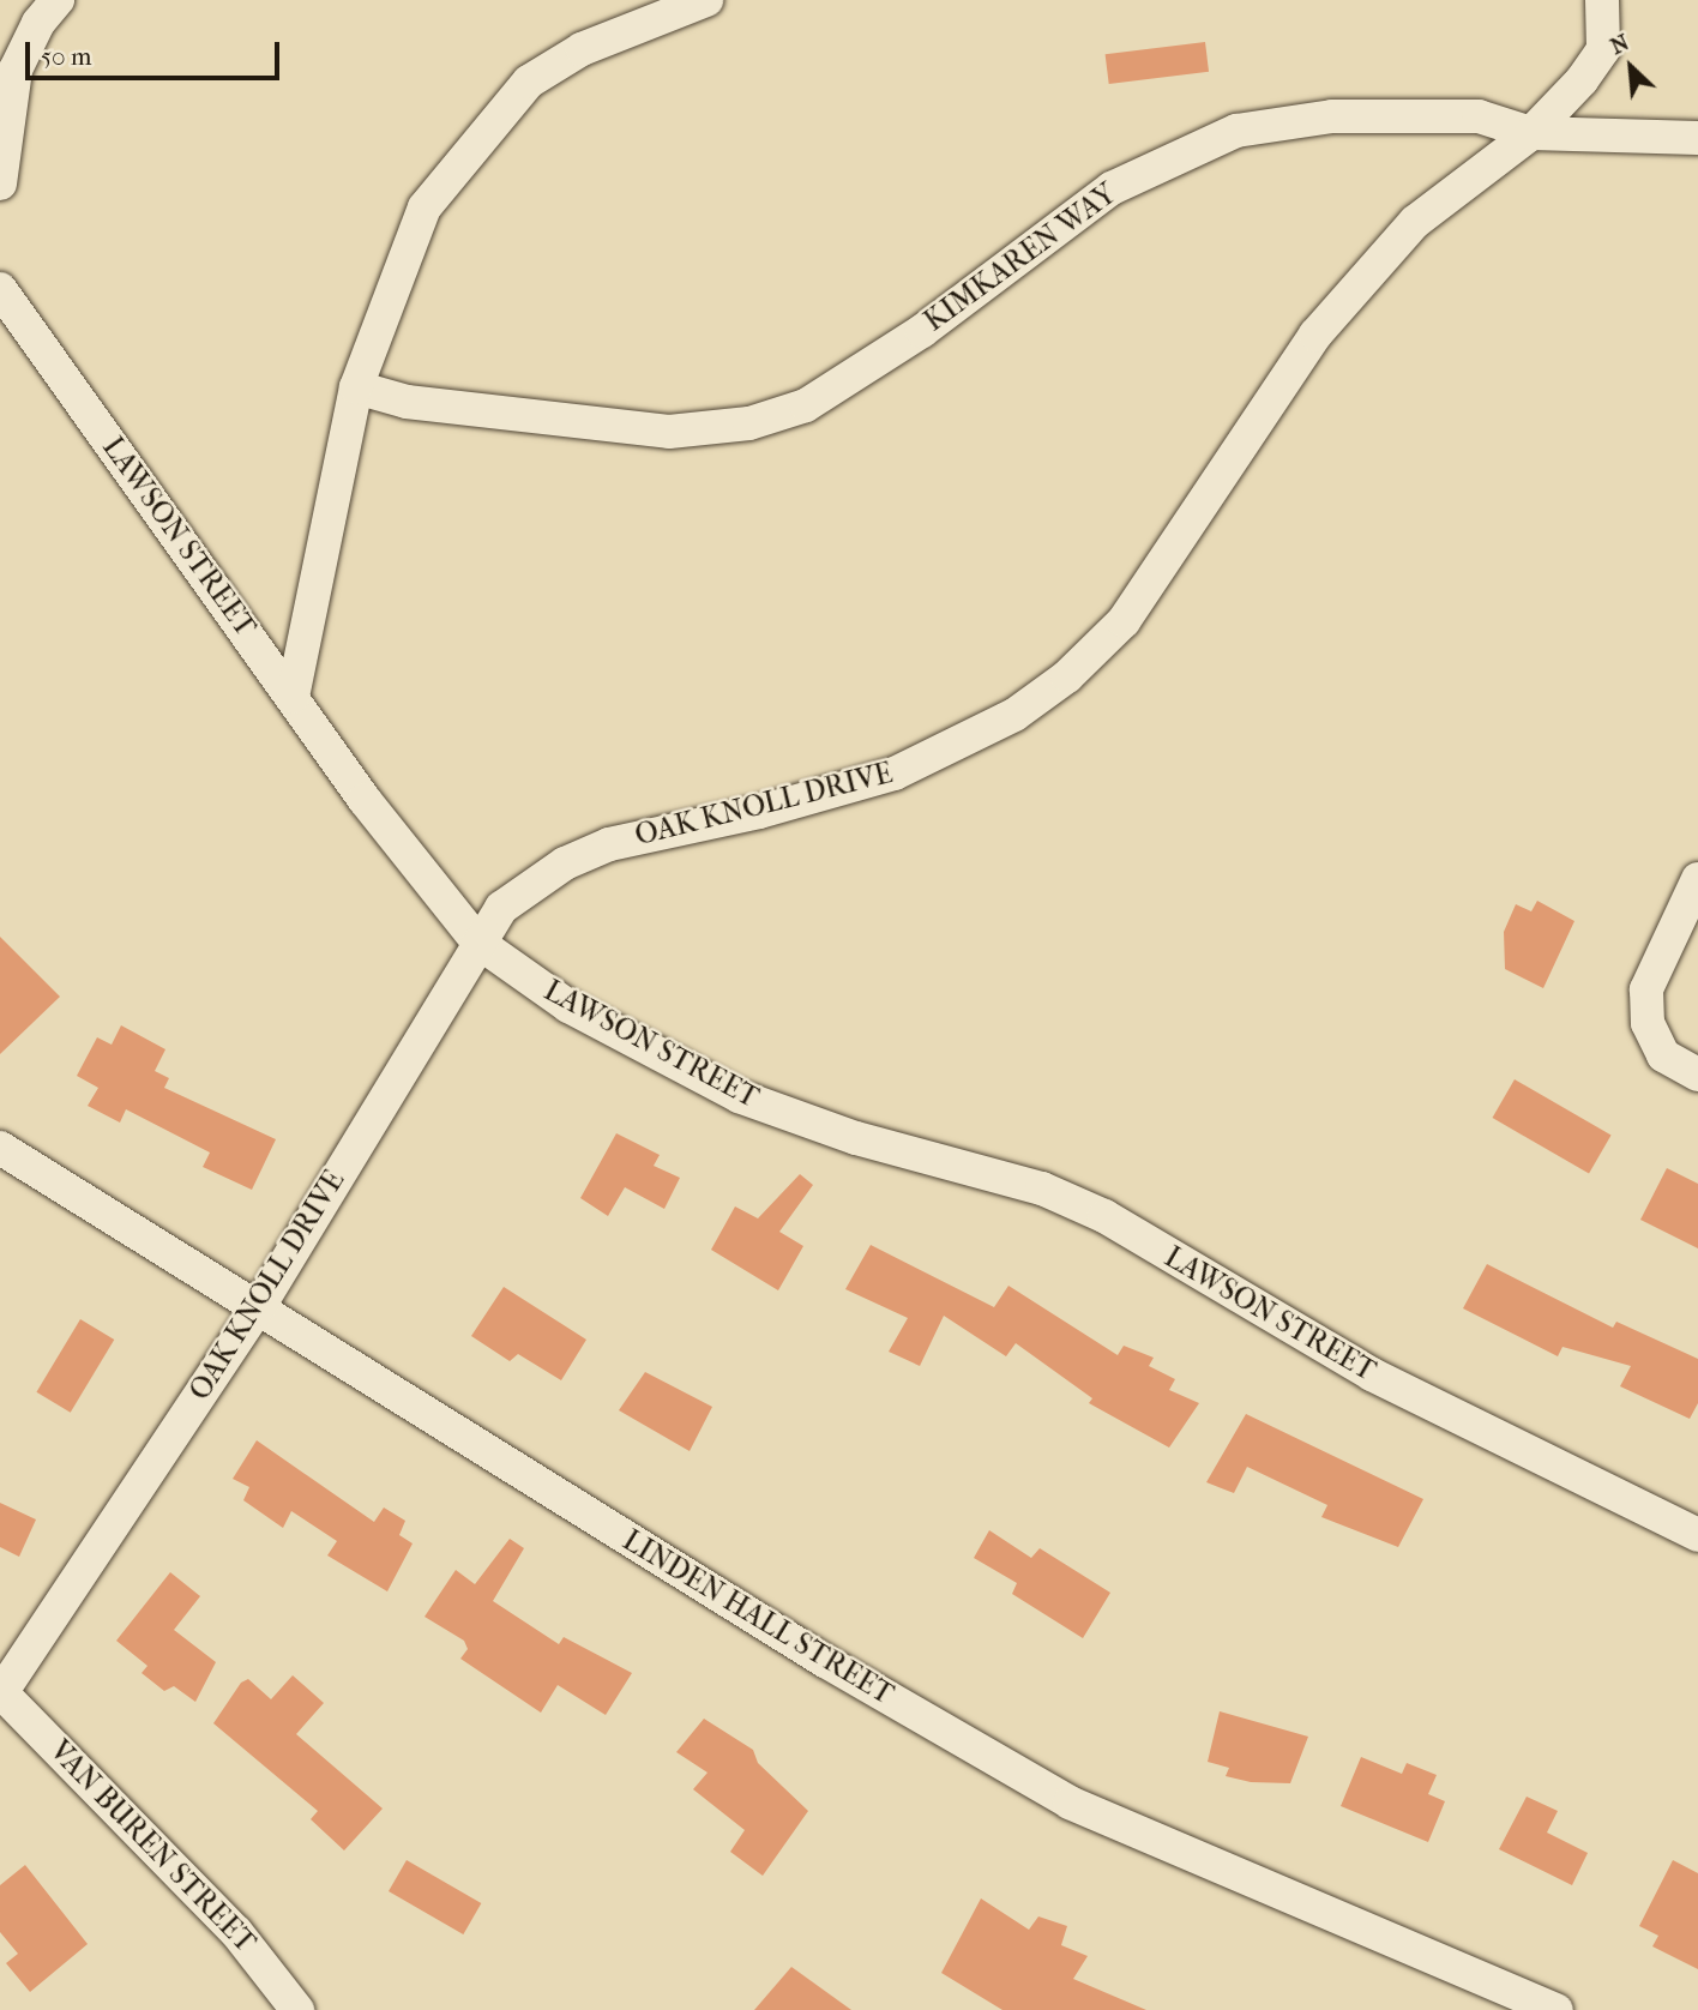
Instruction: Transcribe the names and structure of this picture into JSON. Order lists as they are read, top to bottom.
{
  "streets": {
    "street": [
      "KIMKAREN WAY",
      "LAWSON STREET",
      "OAK KNOLL DRIVE",
      "LINDEN HALL STREET",
      "VAN BUREN STREET"
    ]
  },
  "crossings": [
    ["KIMKAREN WAY", "OAK KNOLL DRIVE"],
    ["LAWSON STREET", "OAK KNOLL DRIVE"],
    ["OAK KNOLL DRIVE", "LINDEN HALL STREET"],
    ["OAK KNOLL DRIVE", "VAN BUREN STREET"]
  ],
  "scale_bar": "50 m",
  "north": "top left"
}
